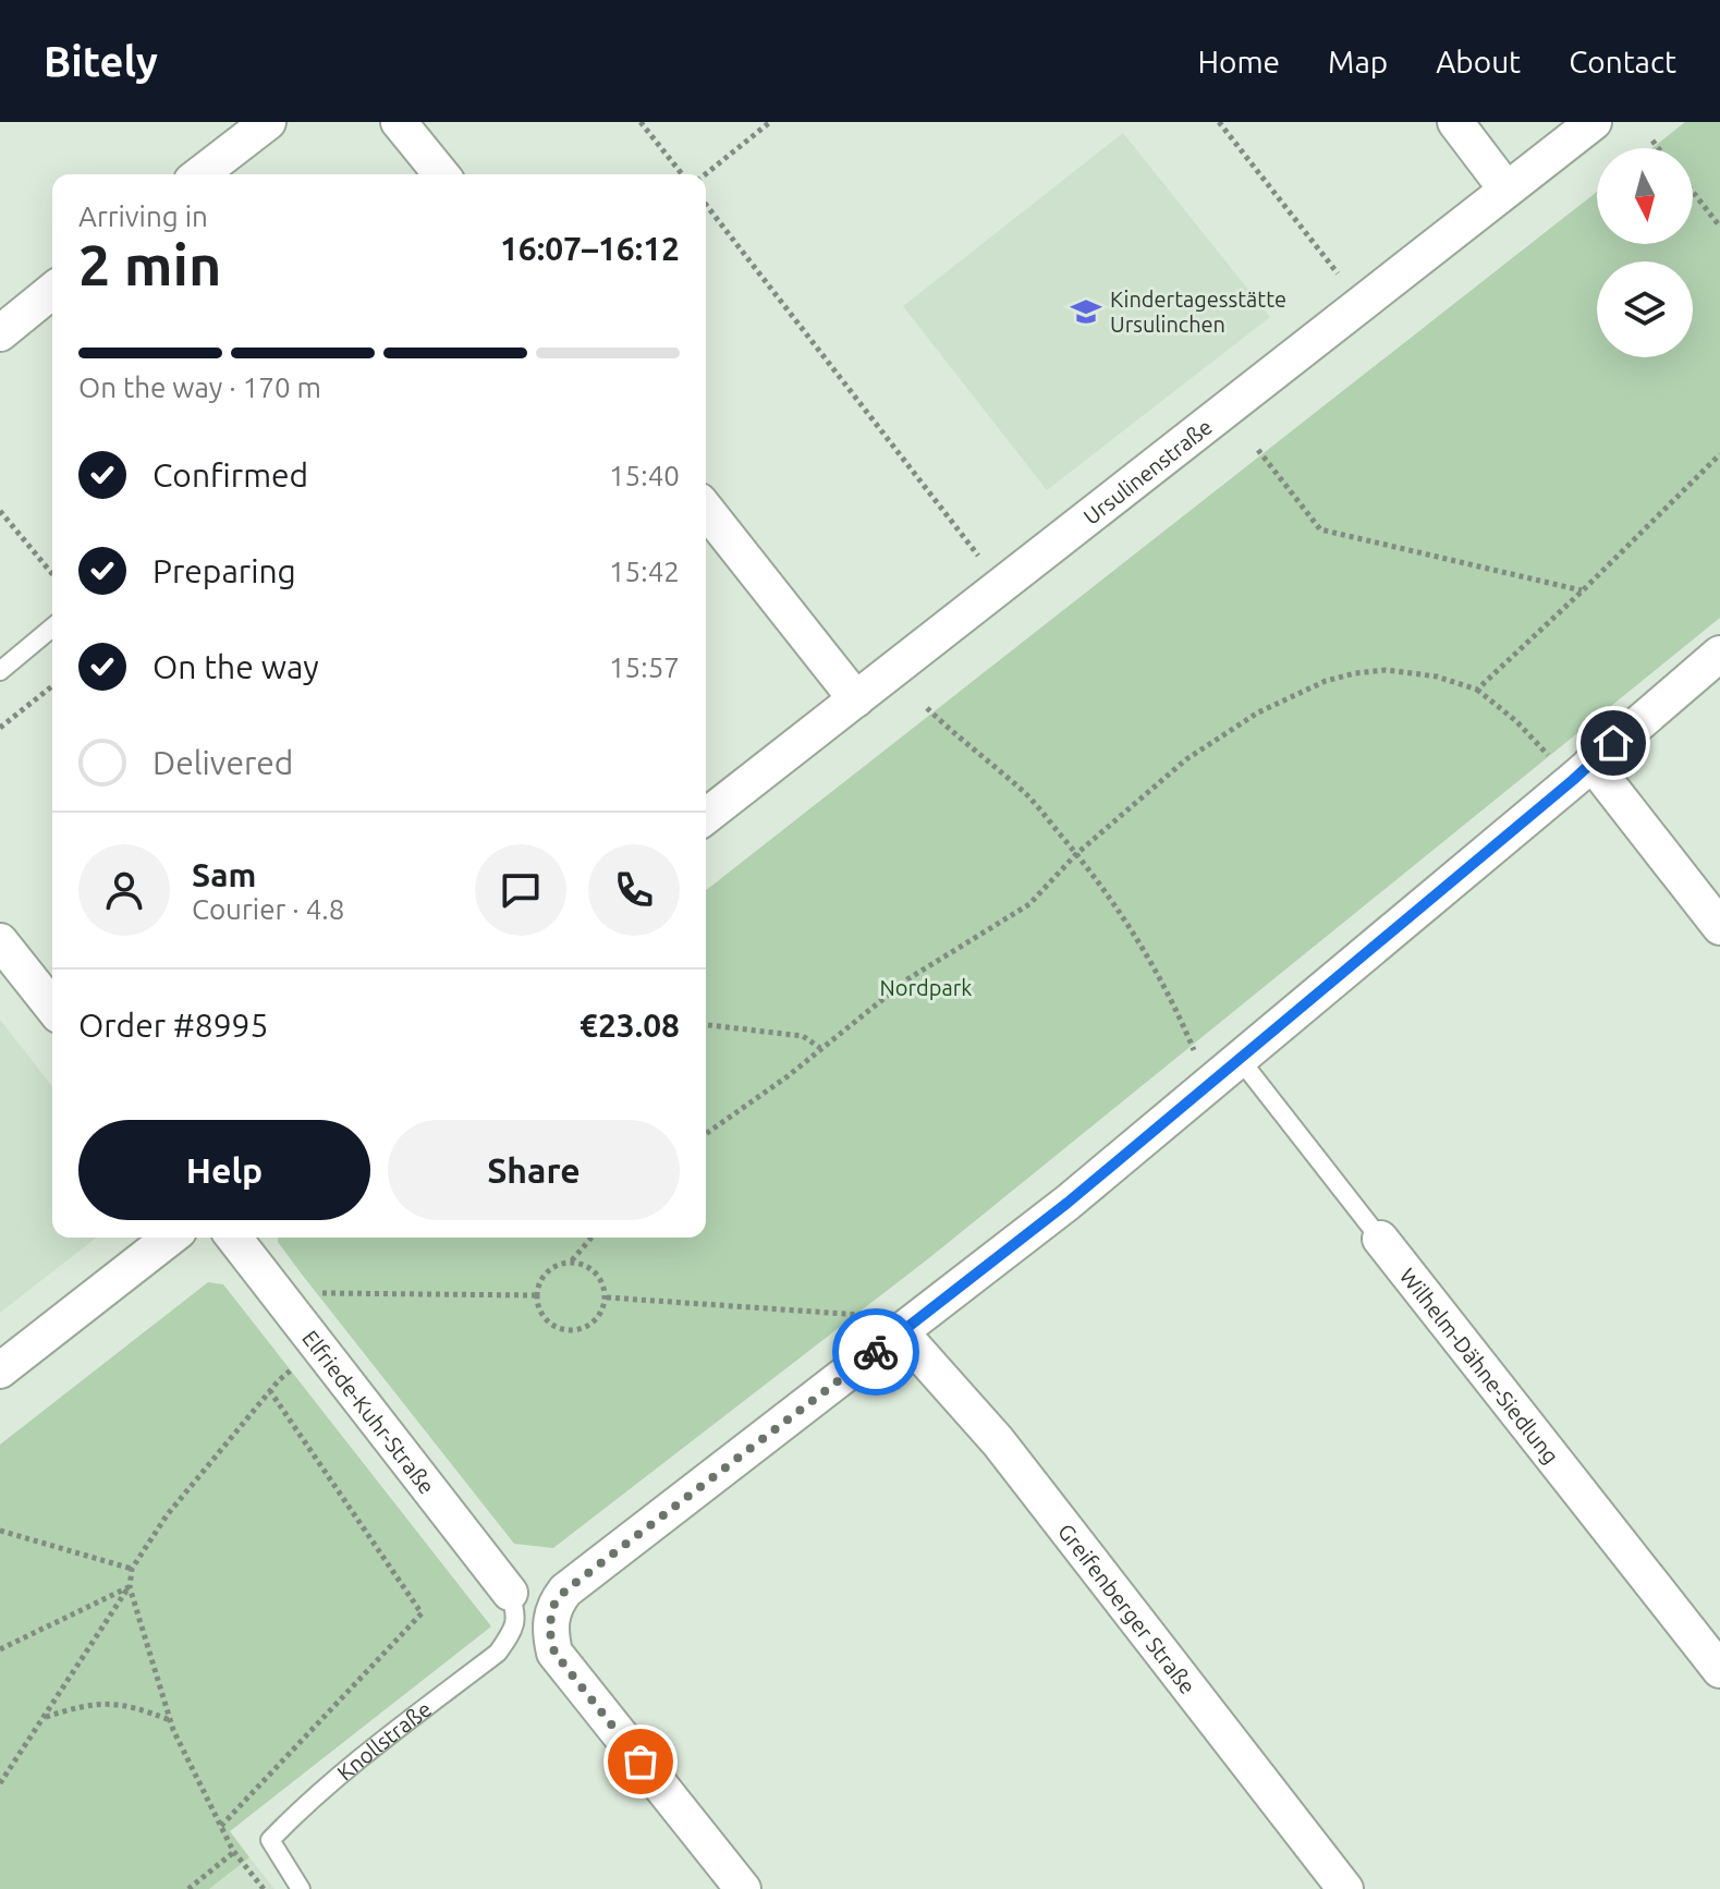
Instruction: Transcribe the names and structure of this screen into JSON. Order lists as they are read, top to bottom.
{
  "streets": {
    "street": [
      "Ursulinenstraße",
      "Wilhelm-Dähne-Siedlung",
      "Elfriede-Kuhr-Straße",
      "Greifenberger Straße"
    ],
    "lane": ["Knollstraße"]
  },
  "crossings": [
    ["Elfriede-Kuhr-Straße", "Knollstraße"]
  ],
  "parks": ["Nordpark"],
  "places": {
    "school or university": ["Kindertagesstätte Ursulinchen"]
  },
  "north": "bottom",
  "page": {
    "header": "Bitely",
    "nav": [
      "Home",
      "Map",
      "About",
      "Contact"
    ],
    "heading": ["2 min", "Arriving in", "16:07–16:12"],
    "panel": [
      "Sam",
      "Courier · 4.8",
      "Order #8995",
      "€23.08"
    ],
    "bar": "On the way · 170 m",
    "list": [
      ["Confirmed", "15:40"],
      ["Preparing", "15:42"],
      ["On the way", "15:57"],
      "Delivered"
    ],
    "buttons": ["Help", "Share"]
  }
}
